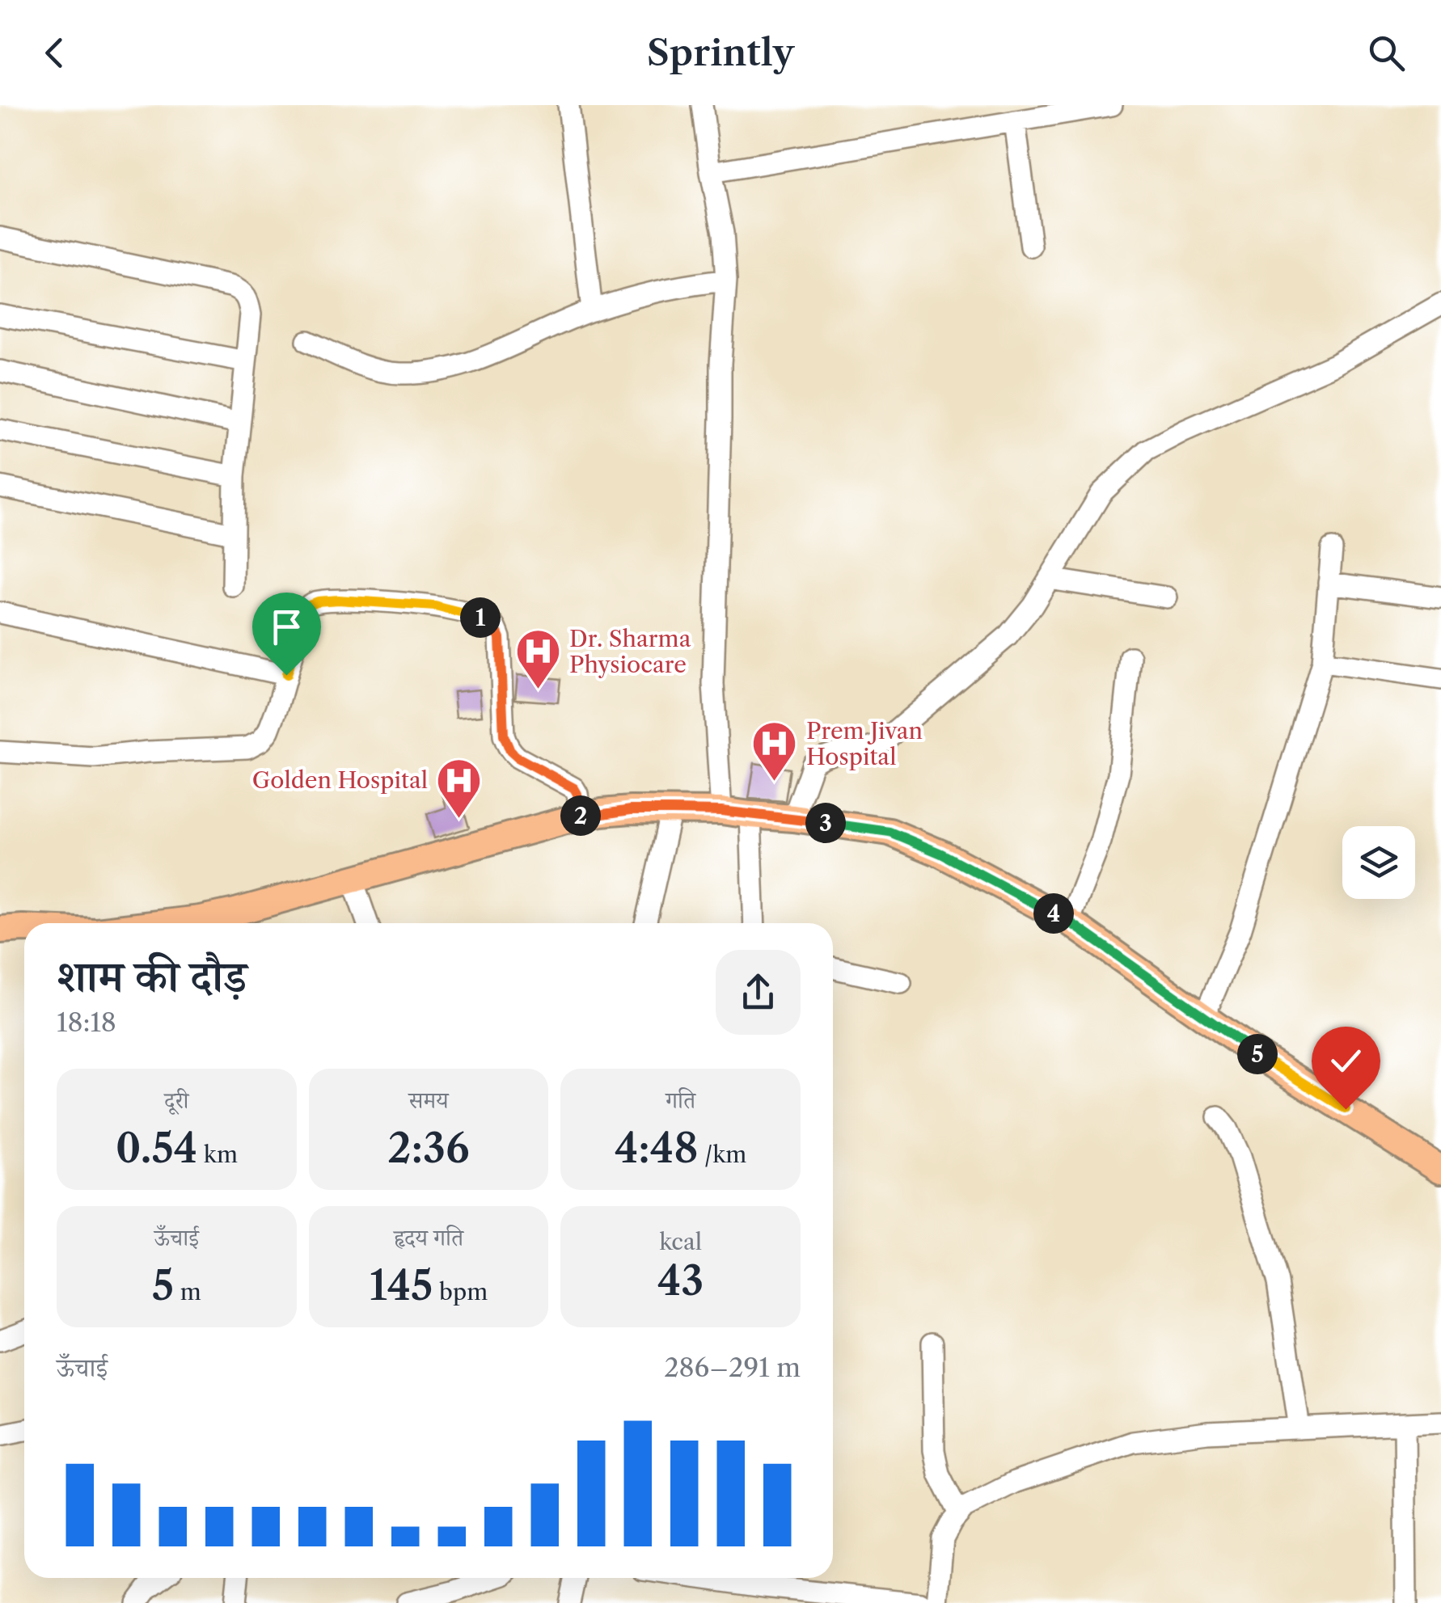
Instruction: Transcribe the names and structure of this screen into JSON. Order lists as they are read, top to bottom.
{
  "places": {
    "hospital": ["Dr. Sharma Physiocare", "Prem Jivan Hospital", "Golden Hospital"]
  },
  "page": {
    "header": "Sprintly",
    "pins": [
      "1",
      "2",
      "3",
      "4",
      "5"
    ],
    "heading": ["शाम की दौड़", "18:18"],
    "stats": [
      ["दूरी", "0.54 km"],
      ["समय", "2:36"],
      ["गति", "4:48 /km"],
      ["ऊँचाई", "5 m"],
      ["हृदय गति", "145 bpm"],
      ["kcal", "43"]
    ],
    "chart": ["ऊँचाई", "286–291 m"]
  }
}
